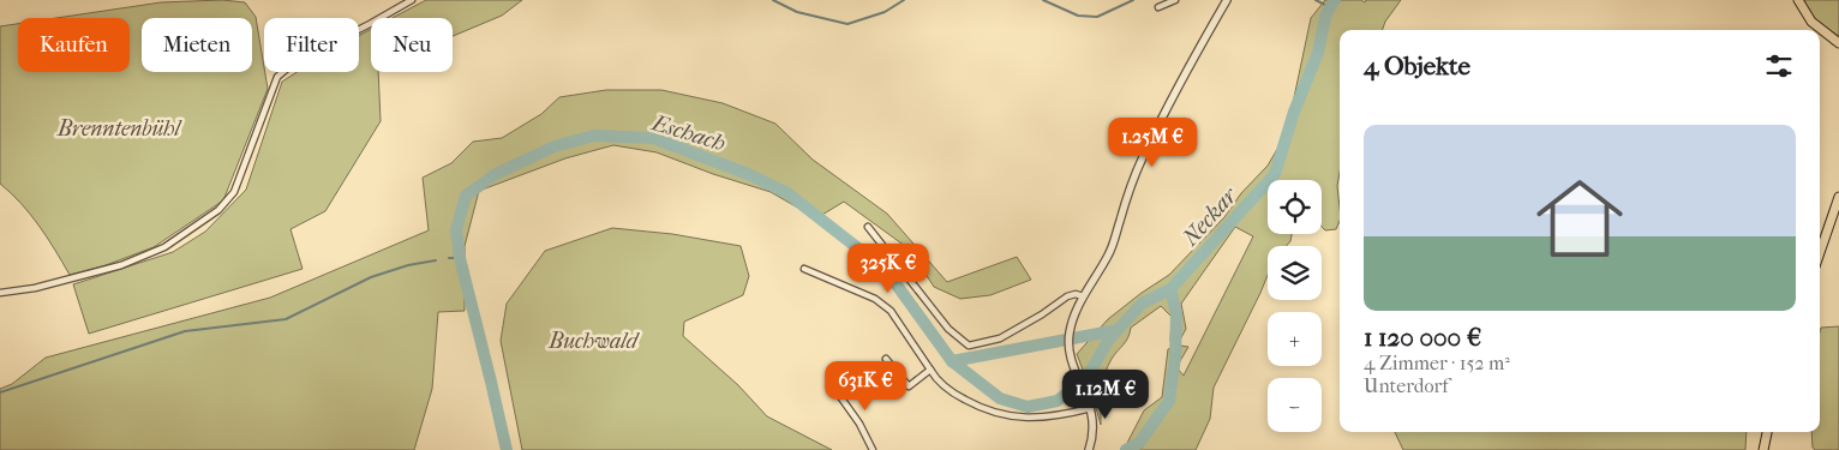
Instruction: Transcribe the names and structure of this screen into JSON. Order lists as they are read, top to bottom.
{
  "water": ["Eschach", "Neckar"],
  "parks": ["Brenntenbühl", "Buchwald"],
  "page": {
    "chip": [
      "Kaufen",
      "Mieten",
      "Filter",
      "Neu"
    ],
    "heading": "4 Objekte",
    "list": [
      {
        "name": "1 120 000 €",
        "note": "4 Zimmer · 152 m² · Unterdorf"
      }
    ],
    "price": [
      "1.25M €",
      "325K €",
      "631K €",
      "1.12M €"
    ],
    "map_buttons": ["+", "−"]
  }
}
